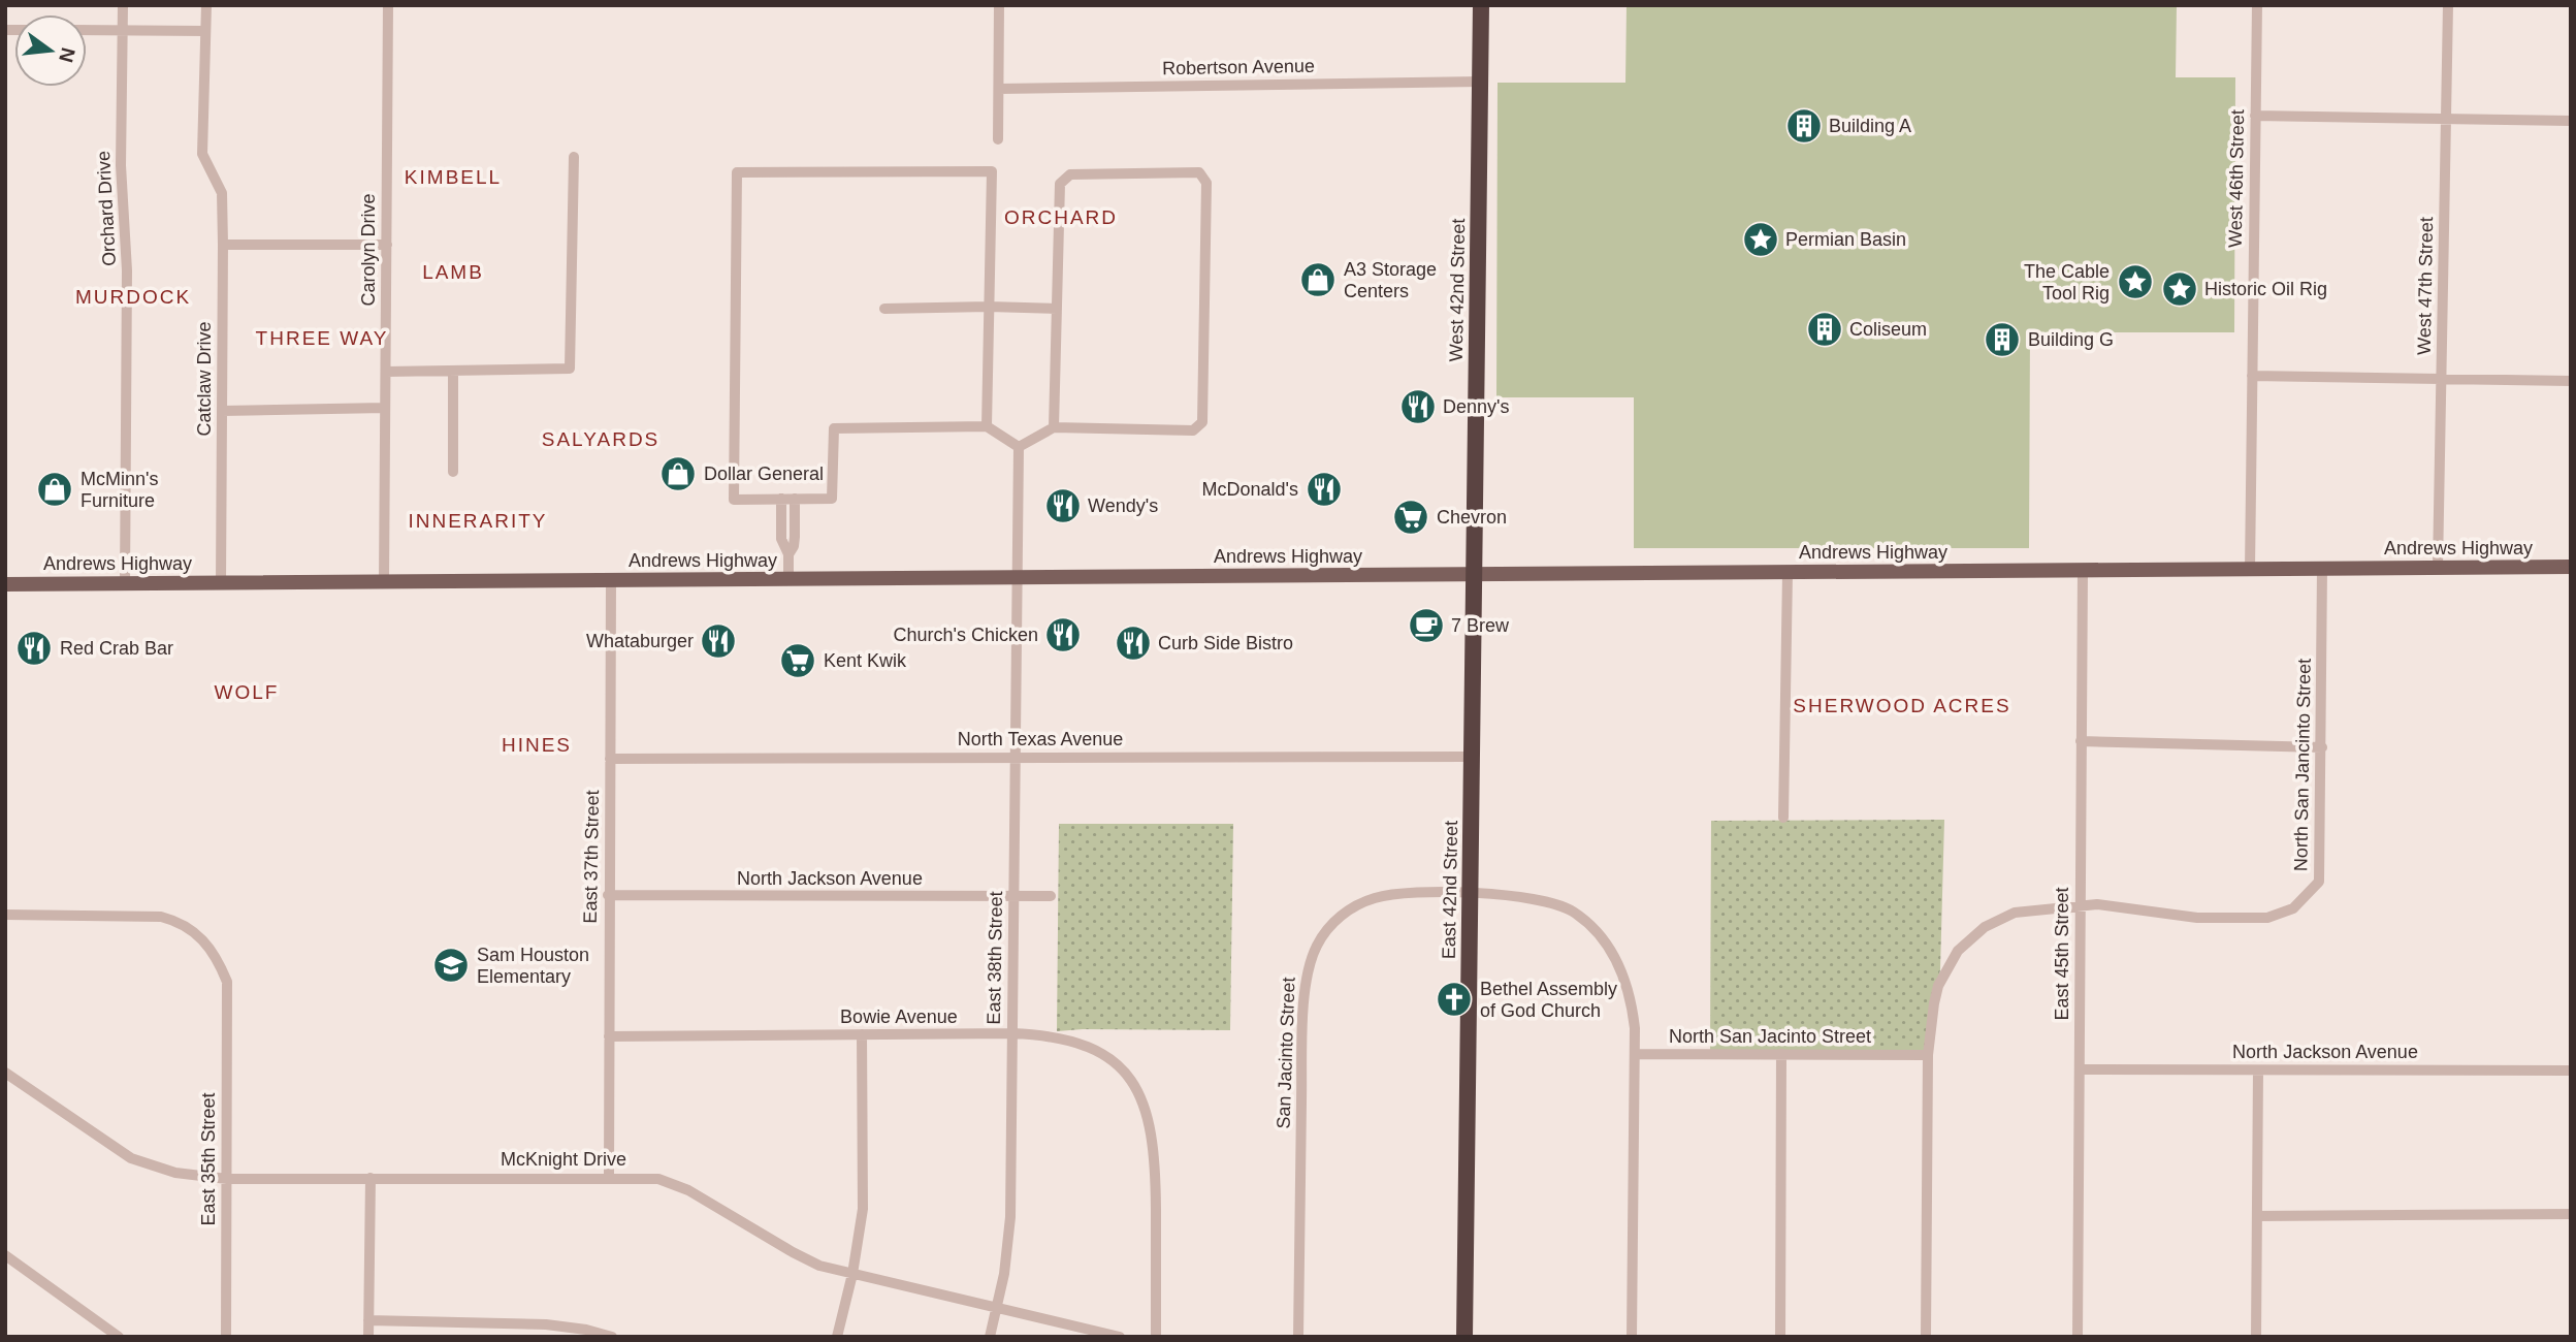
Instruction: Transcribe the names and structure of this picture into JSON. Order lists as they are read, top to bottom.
{
  "streets": {
    "highway": ["West 42nd Street", "East 42nd Street"],
    "main road": ["Andrews Highway"],
    "street": [
      "Robertson Avenue",
      "West 46th Street",
      "Orchard Drive",
      "Carolyn Drive",
      "West 47th Street",
      "Catclaw Drive",
      "North Texas Avenue",
      "North San Jancinto Street",
      "East 37th Street",
      "North Jackson Avenue",
      "East 45th Street",
      "East 38th Street",
      "Bowie Avenue",
      "North San Jacinto Street",
      "San Jacinto Street",
      "East 35th Street",
      "McKnight Drive"
    ]
  },
  "crossings": [
    ["Robertson Avenue", "West 42nd Street"],
    ["West 46th Street", "Andrews Highway"],
    ["Orchard Drive", "Andrews Highway"],
    ["Carolyn Drive", "Andrews Highway"],
    ["West 47th Street", "Andrews Highway"],
    ["West 42nd Street", "Andrews Highway"],
    ["West 42nd Street", "East 42nd Street"],
    ["Catclaw Drive", "Andrews Highway"],
    ["Andrews Highway", "North San Jancinto Street"],
    ["Andrews Highway", "East 37th Street"],
    ["Andrews Highway", "East 42nd Street"],
    ["Andrews Highway", "East 45th Street"],
    ["Andrews Highway", "East 38th Street"],
    ["North Texas Avenue", "East 37th Street"],
    ["North Texas Avenue", "East 42nd Street"],
    ["North Texas Avenue", "East 38th Street"],
    ["North San Jancinto Street", "East 45th Street"],
    ["East 37th Street", "North Jackson Avenue"],
    ["East 37th Street", "Bowie Avenue"],
    ["East 37th Street", "McKnight Drive"],
    ["North Jackson Avenue", "East 45th Street"],
    ["North Jackson Avenue", "East 38th Street"],
    ["East 42nd Street", "San Jacinto Street"],
    ["East 38th Street", "Bowie Avenue"],
    ["East 38th Street", "McKnight Drive"],
    ["East 35th Street", "McKnight Drive"]
  ],
  "districts": [
    "KIMBELL",
    "ORCHARD",
    "LAMB",
    "MURDOCK",
    "THREE WAY",
    "SALYARDS",
    "INNERARITY",
    "WOLF",
    "SHERWOOD ACRES",
    "HINES"
  ],
  "places": {
    "building": ["Building A", "Coliseum", "Building G"],
    "place": ["Permian Basin", "The Cable Tool Rig", "Historic Oil Rig"],
    "shop": ["A3 Storage Centers", "Dollar General", "McMinn's Furniture"],
    "restaurant": [
      "Denny's",
      "McDonald's",
      "Wendy's",
      "Church's Chicken",
      "Whataburger",
      "Curb Side Bistro",
      "Red Crab Bar"
    ],
    "supermarket": ["Chevron", "Kent Kwik"],
    "cafe": ["7 Brew"],
    "school or university": ["Sam Houston Elementary"],
    "church": ["Bethel Assembly of God Church"]
  },
  "north": "right"
}
